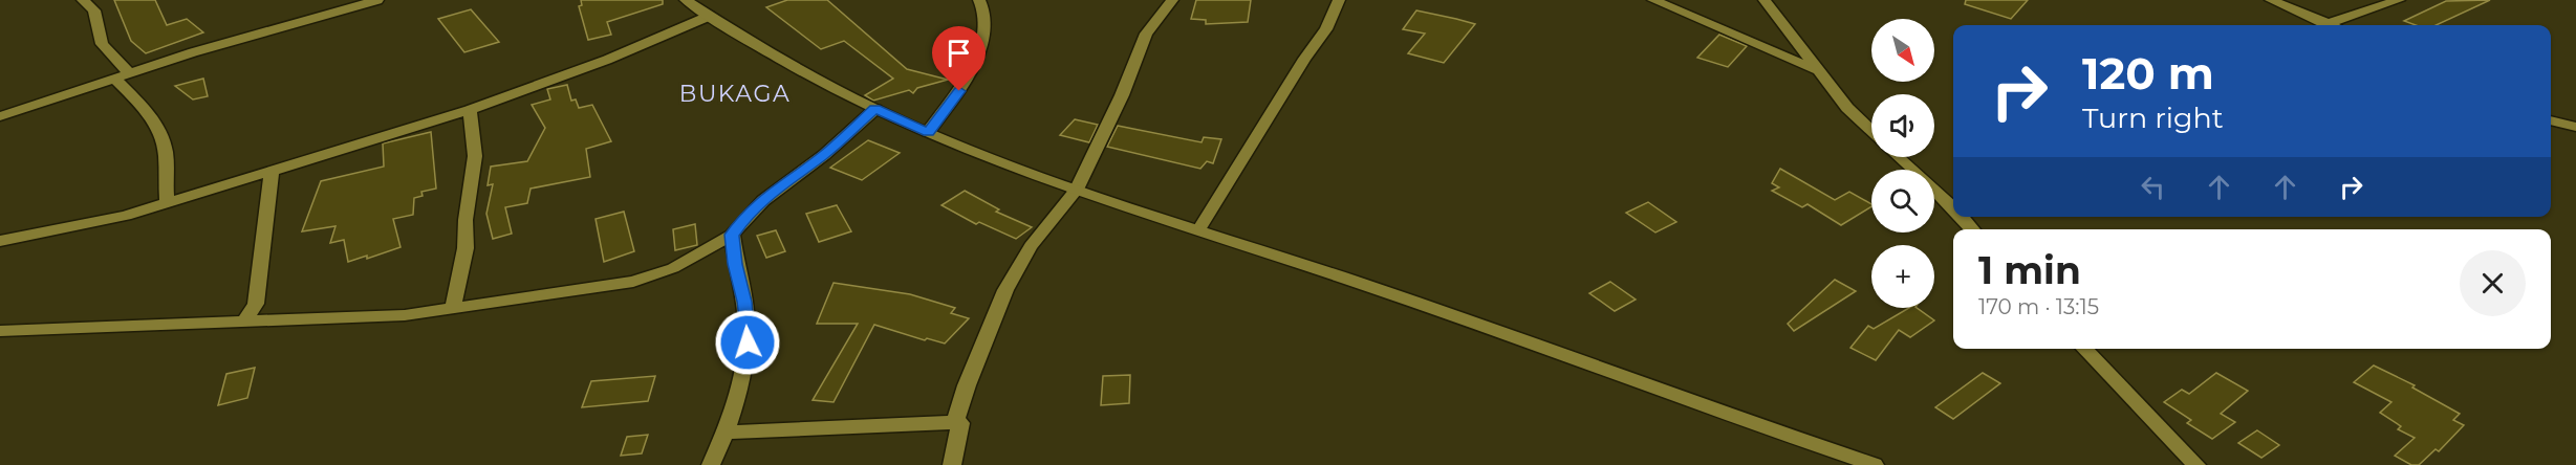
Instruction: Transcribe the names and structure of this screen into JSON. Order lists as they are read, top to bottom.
{
  "districts": ["BUKAGA"],
  "north": "bottom right",
  "page": {
    "map_buttons": "+",
    "turn": ["120 m", "Turn right"],
    "heading": ["1 min", "170 m · 13:15"]
  }
}
